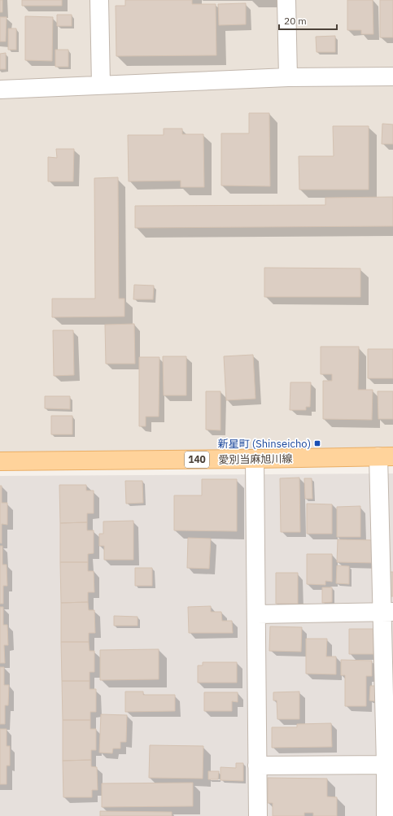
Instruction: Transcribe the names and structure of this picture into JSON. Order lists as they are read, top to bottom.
{
  "streets": {
    "main road": ["愛別当麻旭川線", "140"]
  },
  "places": {
    "transit": ["新星町 (Shinseicho)"]
  },
  "scale_bar": "20 m"
}
